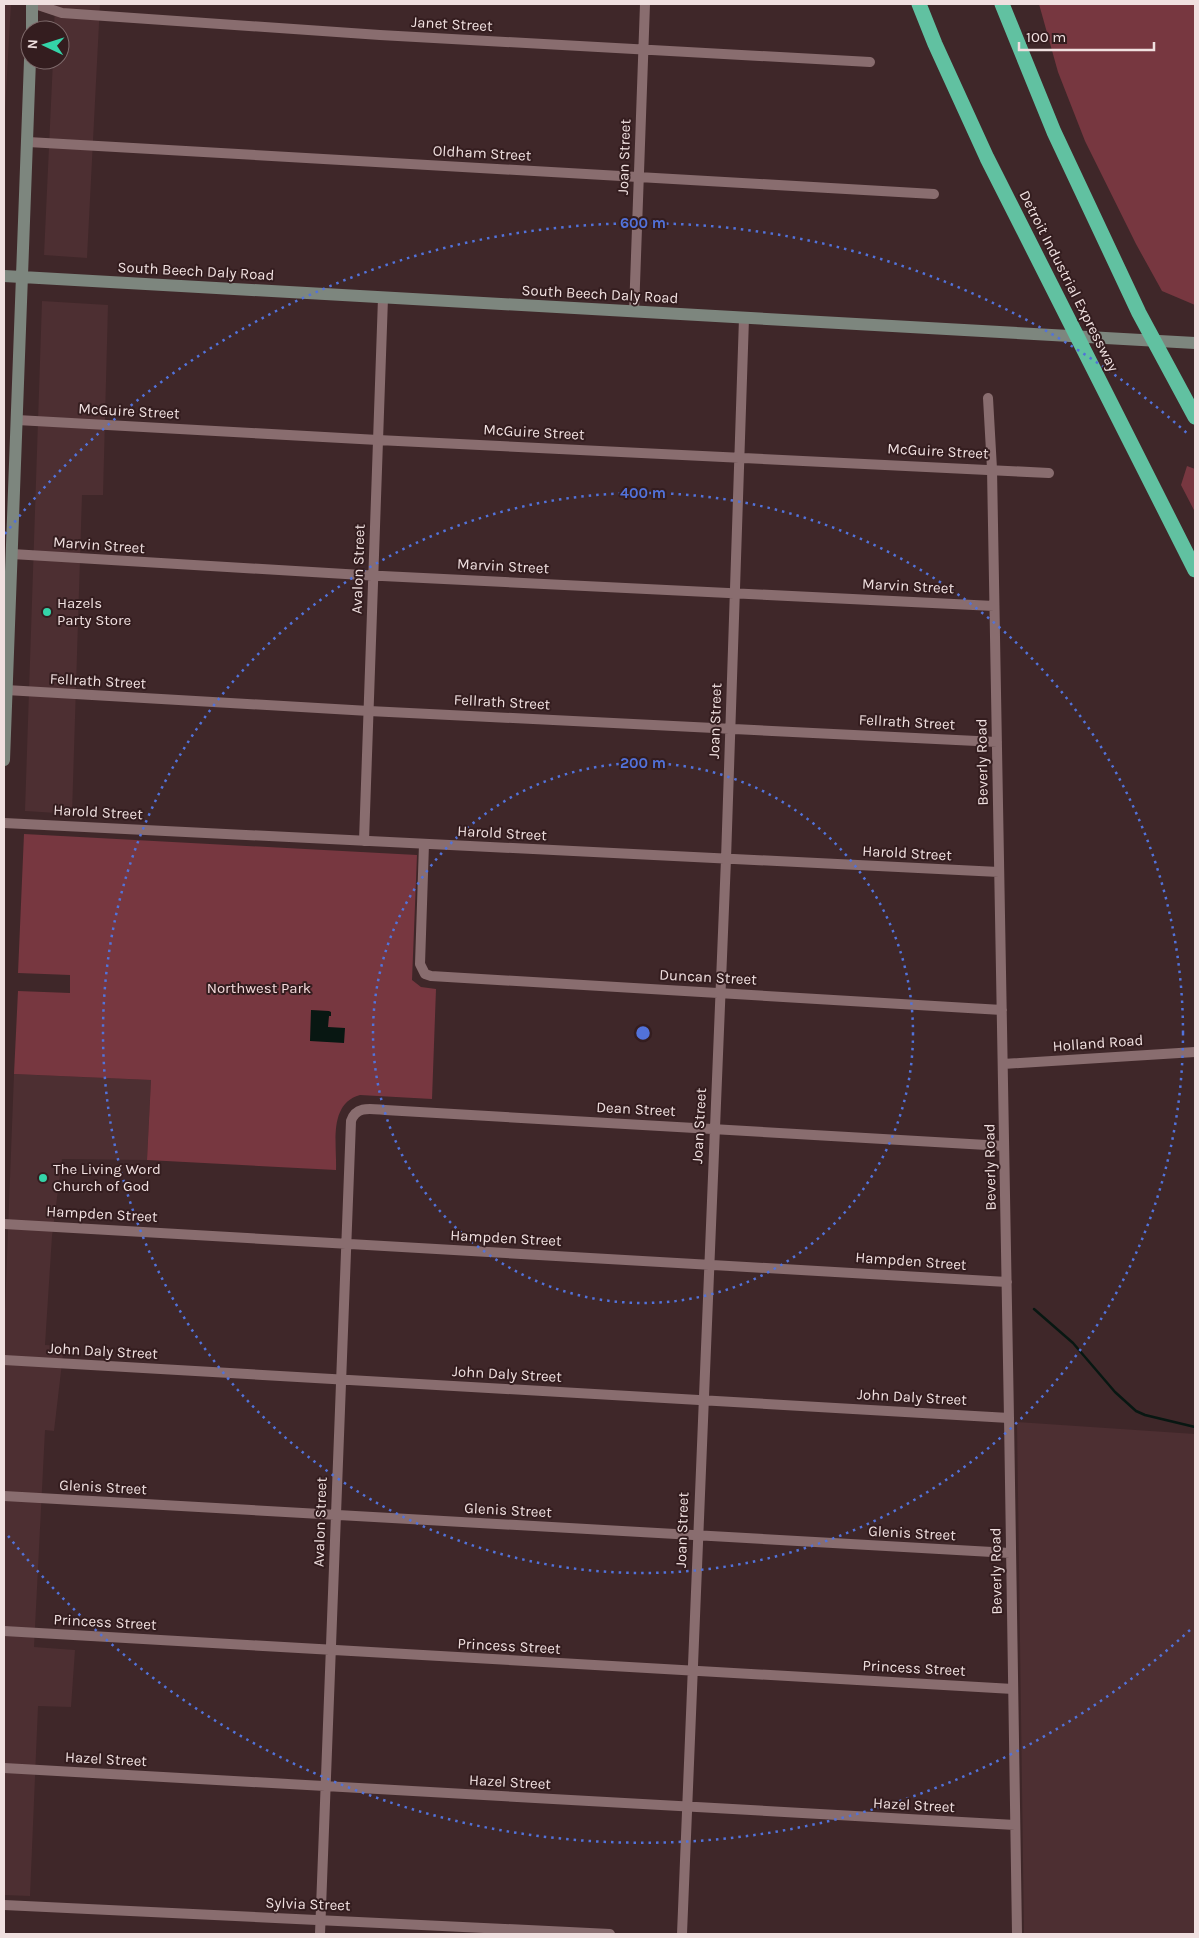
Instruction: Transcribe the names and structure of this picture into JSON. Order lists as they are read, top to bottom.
{
  "streets": {
    "highway": ["Detroit Industrial Expressway"],
    "street": [
      "Janet Street",
      "Oldham Street",
      "Joan Street",
      "South Beech Daly Road",
      "McGuire Street",
      "Marvin Street",
      "Avalon Street",
      "Fellrath Street",
      "Beverly Road",
      "Harold Street",
      "Duncan Street",
      "Holland Road",
      "Dean Street",
      "Hampden Street",
      "John Daly Street",
      "Glenis Street",
      "Princess Street",
      "Hazel Street",
      "Sylvia Street"
    ]
  },
  "crossings": [
    ["Janet Street", "Joan Street"],
    ["Oldham Street", "Joan Street"],
    ["Joan Street", "South Beech Daly Road"],
    ["Joan Street", "McGuire Street"],
    ["Joan Street", "Marvin Street"],
    ["Joan Street", "Fellrath Street"],
    ["Joan Street", "Harold Street"],
    ["Joan Street", "Duncan Street"],
    ["Joan Street", "Dean Street"],
    ["Joan Street", "Hampden Street"],
    ["Joan Street", "John Daly Street"],
    ["Joan Street", "Glenis Street"],
    ["Joan Street", "Princess Street"],
    ["Joan Street", "Hazel Street"],
    ["South Beech Daly Road", "Avalon Street"],
    ["McGuire Street", "Avalon Street"],
    ["McGuire Street", "Beverly Road"],
    ["Marvin Street", "Avalon Street"],
    ["Marvin Street", "Beverly Road"],
    ["Avalon Street", "Fellrath Street"],
    ["Avalon Street", "Harold Street"],
    ["Avalon Street", "Dean Street"],
    ["Avalon Street", "Hampden Street"],
    ["Avalon Street", "John Daly Street"],
    ["Avalon Street", "Glenis Street"],
    ["Avalon Street", "Princess Street"],
    ["Avalon Street", "Hazel Street"],
    ["Avalon Street", "Sylvia Street"],
    ["Fellrath Street", "Beverly Road"],
    ["Beverly Road", "Harold Street"],
    ["Beverly Road", "Duncan Street"],
    ["Beverly Road", "Holland Road"],
    ["Beverly Road", "Dean Street"],
    ["Beverly Road", "Hampden Street"],
    ["Beverly Road", "John Daly Street"],
    ["Beverly Road", "Glenis Street"],
    ["Beverly Road", "Princess Street"],
    ["Beverly Road", "Hazel Street"],
    ["Harold Street", "Duncan Street"]
  ],
  "parks": ["Northwest Park"],
  "places": ["Hazels Party Store", "The Living Word Church of God"],
  "scale_bar": "100 m",
  "north": "left",
  "rings": ["600 m", "400 m", "200 m"]
}
